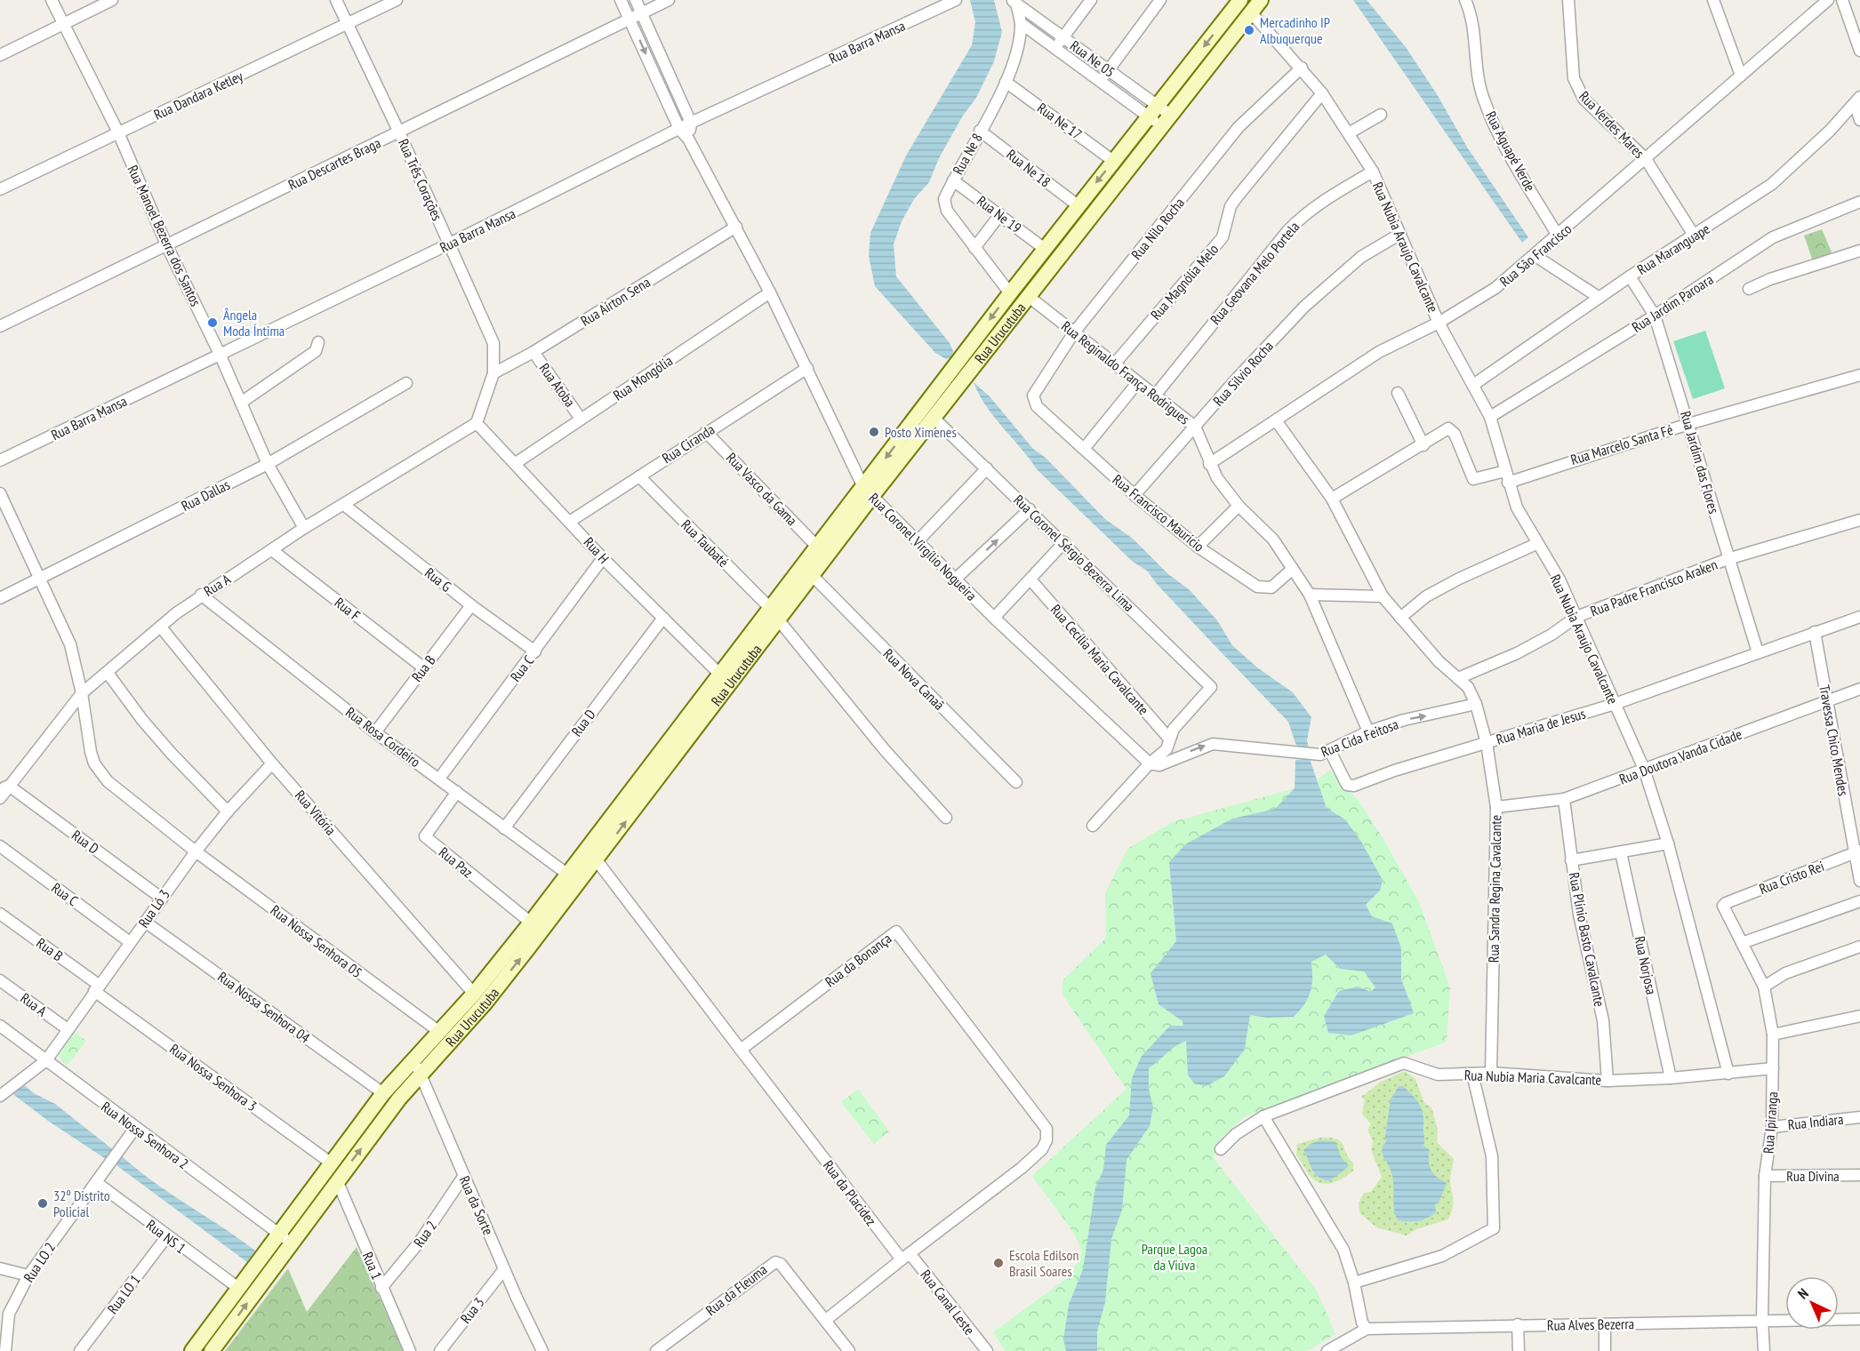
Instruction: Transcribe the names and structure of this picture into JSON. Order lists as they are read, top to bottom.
{
  "streets": {
    "street": [
      "Rua Barra Mansa",
      "Rua Ne 05",
      "Rua Dandara Ketley",
      "Rua Ne 17",
      "Rua Verdes Mares",
      "Rua Aguapé Verde",
      "Rua Ne 8",
      "Rua Descartes Braga",
      "Rua Ne 18",
      "Rua Três Corações",
      "Rua Ne 19",
      "Rua Nilo Rocha",
      "Rua Manoel Bezerra dos Santos",
      "Rua Nubia Araujo Cavalcante",
      "Rua Maranguape",
      "Rua São Francisco",
      "Rua Geovana Melo Portela",
      "Rua Magnólia Melo",
      "Rua Aírton Sena",
      "Rua Jardim Paroara",
      "Rua Urucutuba",
      "Rua Reginaldo França Rodrigues",
      "Rua Silvio Rocha",
      "Rua Mongólia",
      "Rua Atoba",
      "Rua Ciranda",
      "Rua Marcelo Santa Fé",
      "Rua Jardim das Flores",
      "Rua Vasco da Gama",
      "Rua Dallas",
      "Rua Francisco Maurício",
      "Rua Taubaté",
      "Rua Coronel Virgílio Nogueira",
      "Rua H",
      "Rua Coronel Sérgio Bezerra Lima",
      "Rua G",
      "Rua A",
      "Rua Padre Francisco Araken",
      "Rua F",
      "Rua Cecília Maria Cavalcante",
      "Rua B",
      "Rua C",
      "Rua Nova Canaã",
      "Rua D",
      "Rua Maria de Jesus",
      "Rua Rosa Cordeiro",
      "Rua Cida Feitosa",
      "Travessa Chico Mendes",
      "Rua Doutora Vanda Cidade",
      "Rua Vitória",
      "Rua Paz",
      "Rua Cristo Rei",
      "Rua Sandra Regina Cavalcante",
      "Rua Ló 3",
      "Rua Plínio Basto Cavalcante",
      "Rua Nossa Senhora 05",
      "Rua da Bonança",
      "Rua Norjosa",
      "Rua Nossa Senhora 04",
      "Rua Nossa Senhora 3",
      "Rua Nubia Maria Cavalcante",
      "Rua Indiara",
      "Rua Ipiranga",
      "Rua Nossa Senhora 2",
      "Rua Divina",
      "Rua da Placidez",
      "Rua da Sorte",
      "Rua 2",
      "Rua NS 1",
      "Rua LO 2",
      "Rua 1",
      "Rua da Fleuma",
      "Rua LO 1",
      "Rua Canal Leste",
      "Rua 3",
      "Rua Alves Bezerra"
    ]
  },
  "crossings": [
    ["Rua Barra Mansa", "Rua Três Corações"],
    ["Rua Barra Mansa", "Rua Manoel Bezerra dos Santos"],
    ["Rua Barra Mansa", "Rua Coronel Virgílio Nogueira"],
    ["Rua Ne 05", "Rua Ne 8"],
    ["Rua Ne 05", "Rua Urucutuba"],
    ["Rua Dandara Ketley", "Rua Três Corações"],
    ["Rua Dandara Ketley", "Rua Manoel Bezerra dos Santos"],
    ["Rua Ne 17", "Rua Ne 8"],
    ["Rua Ne 17", "Rua Urucutuba"],
    ["Rua Verdes Mares", "Rua Maranguape"],
    ["Rua Verdes Mares", "Rua São Francisco"],
    ["Rua Aguapé Verde", "Rua São Francisco"],
    ["Rua Ne 8", "Rua Ne 18"],
    ["Rua Ne 8", "Rua Ne 19"],
    ["Rua Ne 8", "Rua Urucutuba"],
    ["Rua Descartes Braga", "Rua Três Corações"],
    ["Rua Descartes Braga", "Rua Manoel Bezerra dos Santos"],
    ["Rua Descartes Braga", "Rua Coronel Virgílio Nogueira"],
    ["Rua Ne 18", "Rua Urucutuba"],
    ["Rua Três Corações", "Rua Aírton Sena"],
    ["Rua Três Corações", "Rua H"],
    ["Rua Três Corações", "Rua A"],
    ["Rua Ne 19", "Rua Urucutuba"],
    ["Rua Nilo Rocha", "Rua Nubia Araujo Cavalcante"],
    ["Rua Nilo Rocha", "Rua Reginaldo França Rodrigues"],
    ["Rua Nilo Rocha", "Rua Francisco Maurício"],
    ["Rua Manoel Bezerra dos Santos", "Rua Dallas"],
    ["Rua Manoel Bezerra dos Santos", "Rua A"],
    ["Rua Nubia Araujo Cavalcante", "Rua Maranguape"],
    ["Rua Nubia Araujo Cavalcante", "Rua São Francisco"],
    ["Rua Nubia Araujo Cavalcante", "Rua Geovana Melo Portela"],
    ["Rua Nubia Araujo Cavalcante", "Rua Magnólia Melo"],
    ["Rua Nubia Araujo Cavalcante", "Rua Jardim Paroara"],
    ["Rua Nubia Araujo Cavalcante", "Rua Urucutuba"],
    ["Rua Nubia Araujo Cavalcante", "Rua Silvio Rocha"],
    ["Rua Nubia Araujo Cavalcante", "Rua Marcelo Santa Fé"],
    ["Rua Nubia Araujo Cavalcante", "Rua Padre Francisco Araken"],
    ["Rua Nubia Araujo Cavalcante", "Rua Maria de Jesus"],
    ["Rua Nubia Araujo Cavalcante", "Rua Doutora Vanda Cidade"],
    ["Rua Nubia Araujo Cavalcante", "Rua Nubia Maria Cavalcante"],
    ["Rua Maranguape", "Rua Jardim das Flores"],
    ["Rua São Francisco", "Rua Reginaldo França Rodrigues"],
    ["Rua São Francisco", "Rua Sandra Regina Cavalcante"],
    ["Rua Geovana Melo Portela", "Rua Reginaldo França Rodrigues"],
    ["Rua Magnólia Melo", "Rua Reginaldo França Rodrigues"],
    ["Rua Aírton Sena", "Rua Atoba"],
    ["Rua Aírton Sena", "Rua Coronel Virgílio Nogueira"],
    ["Rua Jardim Paroara", "Rua Jardim das Flores"],
    ["Rua Urucutuba", "Rua Reginaldo França Rodrigues"],
    ["Rua Urucutuba", "Rua Vasco da Gama"],
    ["Rua Urucutuba", "Rua Taubaté"],
    ["Rua Urucutuba", "Rua Coronel Virgílio Nogueira"],
    ["Rua Urucutuba", "Rua H"],
    ["Rua Urucutuba", "Rua Coronel Sérgio Bezerra Lima"],
    ["Rua Urucutuba", "Rua Nova Canaã"],
    ["Rua Urucutuba", "Rua Rosa Cordeiro"],
    ["Rua Urucutuba", "Rua Vitória"],
    ["Rua Urucutuba", "Rua Paz"],
    ["Rua Urucutuba", "Rua Nossa Senhora 05"],
    ["Rua Urucutuba", "Rua Nossa Senhora 04"],
    ["Rua Urucutuba", "Rua Nossa Senhora 3"],
    ["Rua Urucutuba", "Rua Nossa Senhora 2"],
    ["Rua Urucutuba", "Rua da Sorte"],
    ["Rua Urucutuba", "Rua NS 1"],
    ["Rua Urucutuba", "Rua 1"],
    ["Rua Reginaldo França Rodrigues", "Rua Silvio Rocha"],
    ["Rua Reginaldo França Rodrigues", "Rua Francisco Maurício"],
    ["Rua Reginaldo França Rodrigues", "Rua Cida Feitosa"],
    ["Rua Silvio Rocha", "Rua Francisco Maurício"],
    ["Rua Mongólia", "Rua Atoba"],
    ["Rua Mongólia", "Rua Coronel Virgílio Nogueira"],
    ["Rua Mongólia", "Rua H"],
    ["Rua Ciranda", "Rua Vasco da Gama"],
    ["Rua Ciranda", "Rua Taubaté"],
    ["Rua Ciranda", "Rua Coronel Virgílio Nogueira"],
    ["Rua Ciranda", "Rua H"],
    ["Rua Marcelo Santa Fé", "Rua Jardim das Flores"],
    ["Rua Jardim das Flores", "Rua Padre Francisco Araken"],
    ["Rua Jardim das Flores", "Rua Maria de Jesus"],
    ["Rua Dallas", "Rua Nossa Senhora 05"],
    ["Rua Coronel Virgílio Nogueira", "Rua Cida Feitosa"],
    ["Rua H", "Rua A"],
    ["Rua H", "Rua C"],
    ["Rua H", "Rua D"],
    ["Rua Coronel Sérgio Bezerra Lima", "Rua Cecília Maria Cavalcante"],
    ["Rua G", "Rua A"],
    ["Rua G", "Rua B"],
    ["Rua G", "Rua C"],
    ["Rua A", "Rua F"],
    ["Rua A", "Rua D"],
    ["Rua A", "Rua Rosa Cordeiro"],
    ["Rua A", "Rua Vitória"],
    ["Rua A", "Rua Ló 3"],
    ["Rua A", "Rua Nossa Senhora 05"],
    ["Rua Padre Francisco Araken", "Rua Sandra Regina Cavalcante"],
    ["Rua F", "Rua B"],
    ["Rua B", "Rua Rosa Cordeiro"],
    ["Rua B", "Rua Ló 3"],
    ["Rua B", "Rua Nossa Senhora 3"],
    ["Rua C", "Rua Rosa Cordeiro"],
    ["Rua C", "Rua Ló 3"],
    ["Rua D", "Rua Rosa Cordeiro"],
    ["Rua D", "Rua Ló 3"],
    ["Rua Maria de Jesus", "Rua Cida Feitosa"],
    ["Rua Maria de Jesus", "Travessa Chico Mendes"],
    ["Rua Maria de Jesus", "Rua Sandra Regina Cavalcante"],
    ["Rua Rosa Cordeiro", "Rua Paz"],
    ["Rua Cida Feitosa", "Rua Sandra Regina Cavalcante"],
    ["Travessa Chico Mendes", "Rua Doutora Vanda Cidade"],
    ["Travessa Chico Mendes", "Rua Cristo Rei"],
    ["Rua Doutora Vanda Cidade", "Rua Sandra Regina Cavalcante"],
    ["Rua Doutora Vanda Cidade", "Rua Plínio Basto Cavalcante"],
    ["Rua Vitória", "Rua Ló 3"],
    ["Rua Cristo Rei", "Rua Ipiranga"],
    ["Rua Sandra Regina Cavalcante", "Rua Nubia Maria Cavalcante"],
    ["Rua Ló 3", "Rua Nossa Senhora 05"],
    ["Rua Ló 3", "Rua Nossa Senhora 04"],
    ["Rua Ló 3", "Rua Nossa Senhora 3"],
    ["Rua Ló 3", "Rua Nossa Senhora 2"],
    ["Rua Plínio Basto Cavalcante", "Rua Nubia Maria Cavalcante"],
    ["Rua da Bonança", "Rua da Placidez"],
    ["Rua da Bonança", "Rua Canal Leste"],
    ["Rua Norjosa", "Rua Nubia Maria Cavalcante"],
    ["Rua Nubia Maria Cavalcante", "Rua Ipiranga"],
    ["Rua Indiara", "Rua Ipiranga"],
    ["Rua Ipiranga", "Rua Divina"],
    ["Rua Ipiranga", "Rua Alves Bezerra"],
    ["Rua Nossa Senhora 2", "Rua LO 2"],
    ["Rua da Placidez", "Rua Canal Leste"],
    ["Rua da Sorte", "Rua 2"],
    ["Rua da Sorte", "Rua 3"],
    ["Rua 2", "Rua 1"],
    ["Rua NS 1", "Rua LO 2"],
    ["Rua NS 1", "Rua LO 1"]
  ],
  "one_way": ["Rua Cida Feitosa"],
  "parks": ["Parque Lagoa da Viúva"],
  "places": [
    "Mercadinho IP Albuquerque",
    "Ângela Moda Íntima",
    "Posto Ximenes",
    "32º Distrito Policial",
    "Escola Edilson Brasil Soares"
  ],
  "north": "top left"
}
